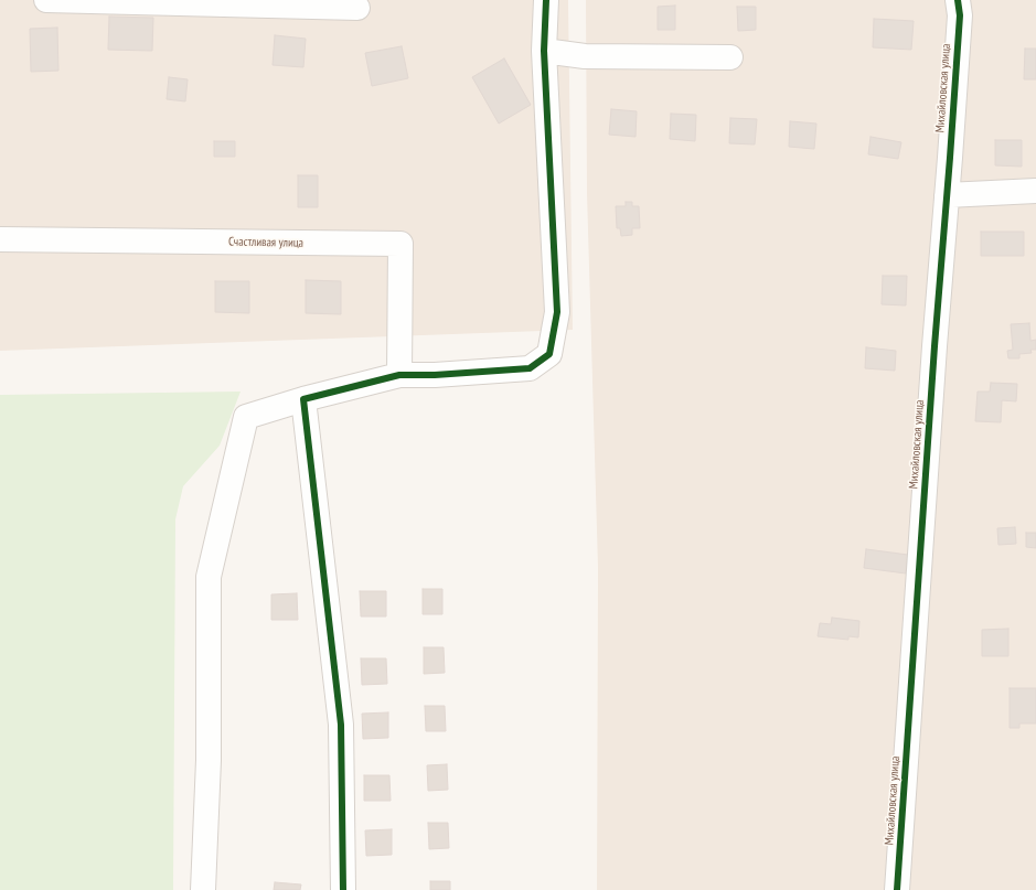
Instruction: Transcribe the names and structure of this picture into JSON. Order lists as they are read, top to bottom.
{
  "streets": {
    "street": ["Михайловская улица", "Счастливая улица"]
  }
}
